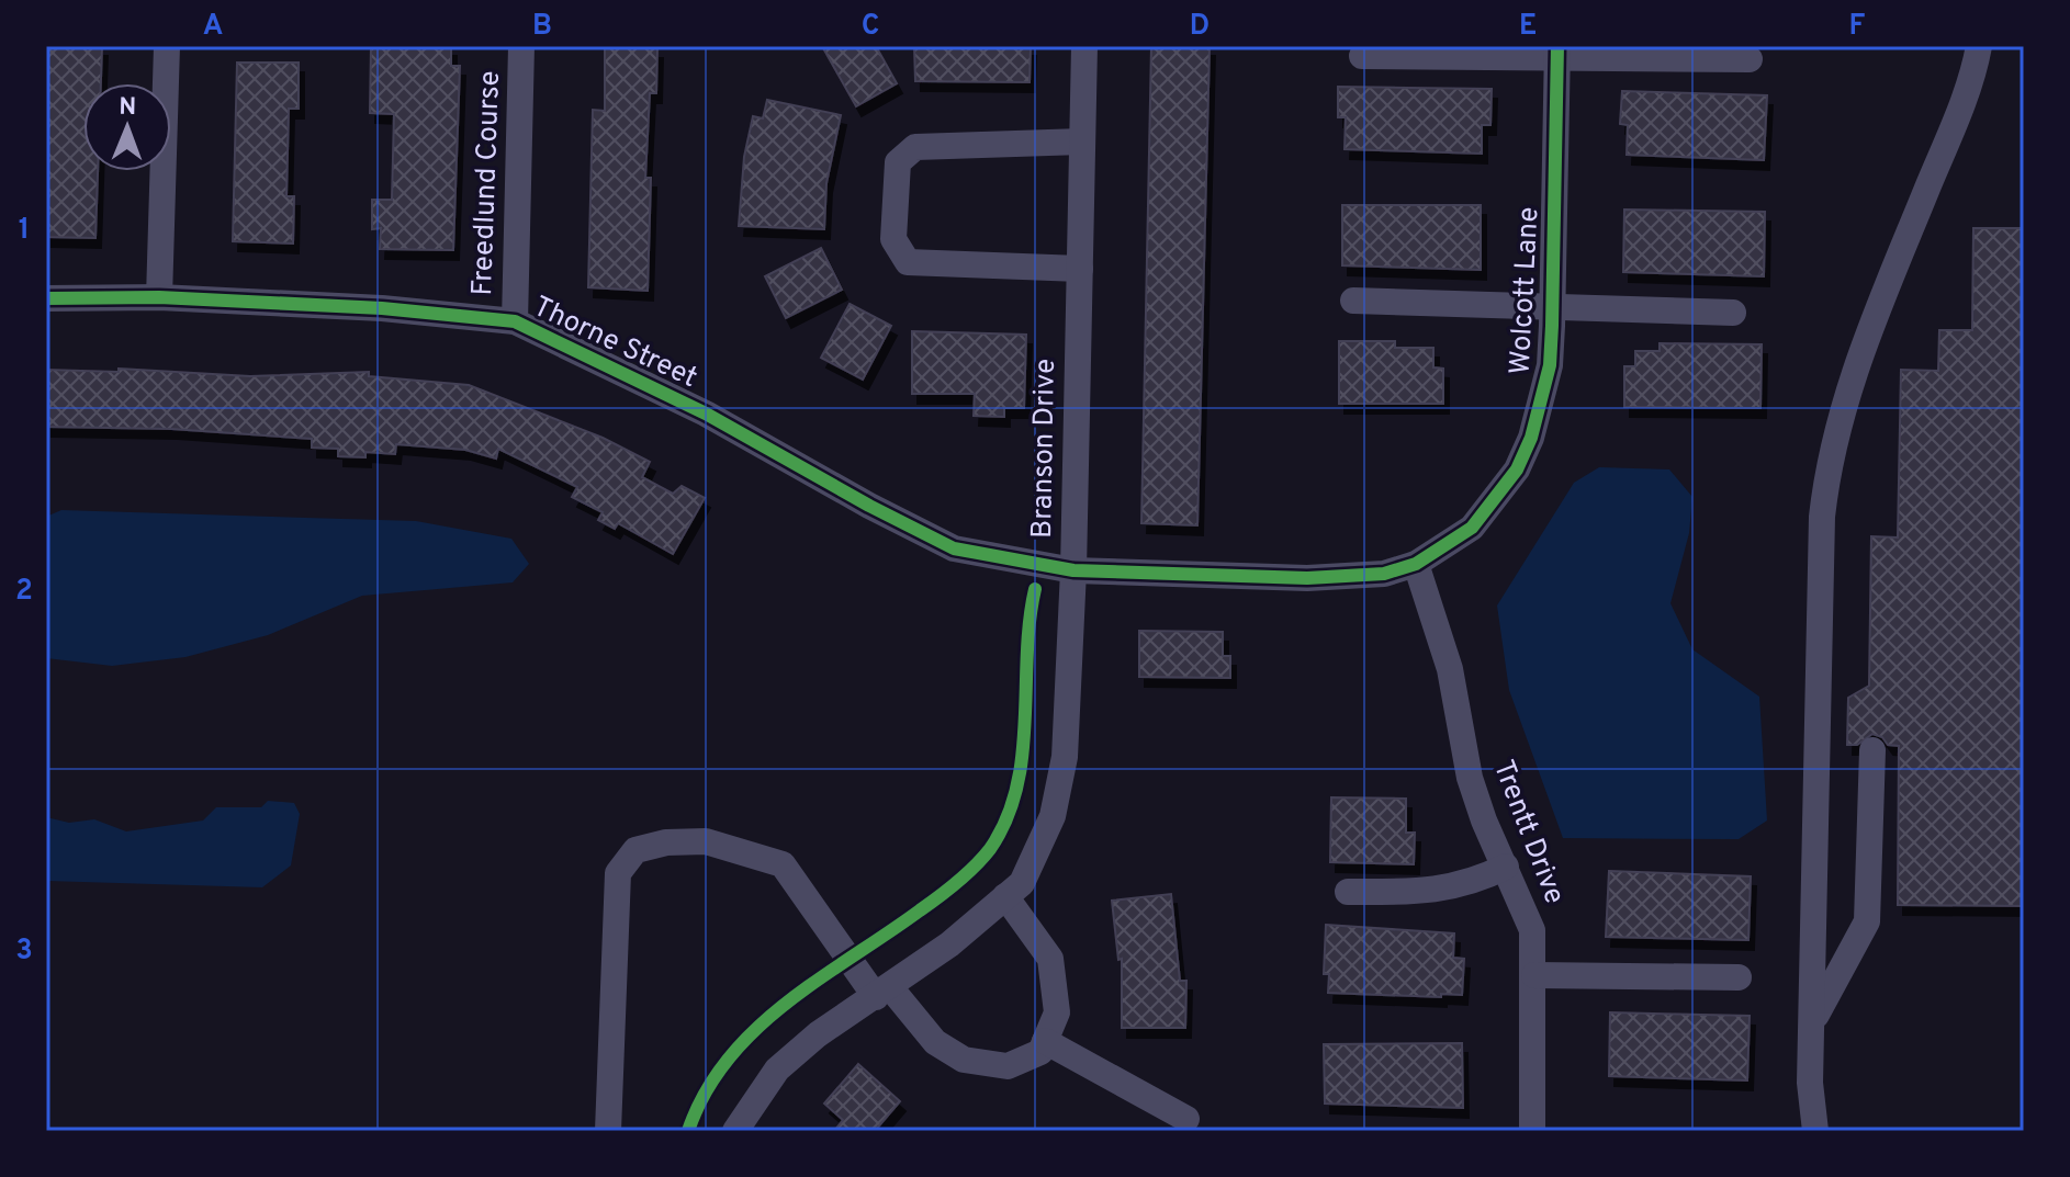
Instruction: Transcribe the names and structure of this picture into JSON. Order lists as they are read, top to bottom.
{
  "streets": {
    "street": [
      "Freedlund Course",
      "Wolcott Lane",
      "Thorne Street",
      "Branson Drive",
      "Trentt Drive"
    ]
  },
  "crossings": [
    ["Freedlund Course", "Thorne Street"],
    ["Wolcott Lane", "Thorne Street"],
    ["Wolcott Lane", "Branson Drive"],
    ["Wolcott Lane", "Trentt Drive"],
    ["Thorne Street", "Branson Drive"]
  ],
  "north": "top",
  "grid": {
    "columns": [
      "A",
      "B",
      "C",
      "D",
      "E",
      "F"
    ],
    "rows": ["1", "2", "3"]
  }
}
